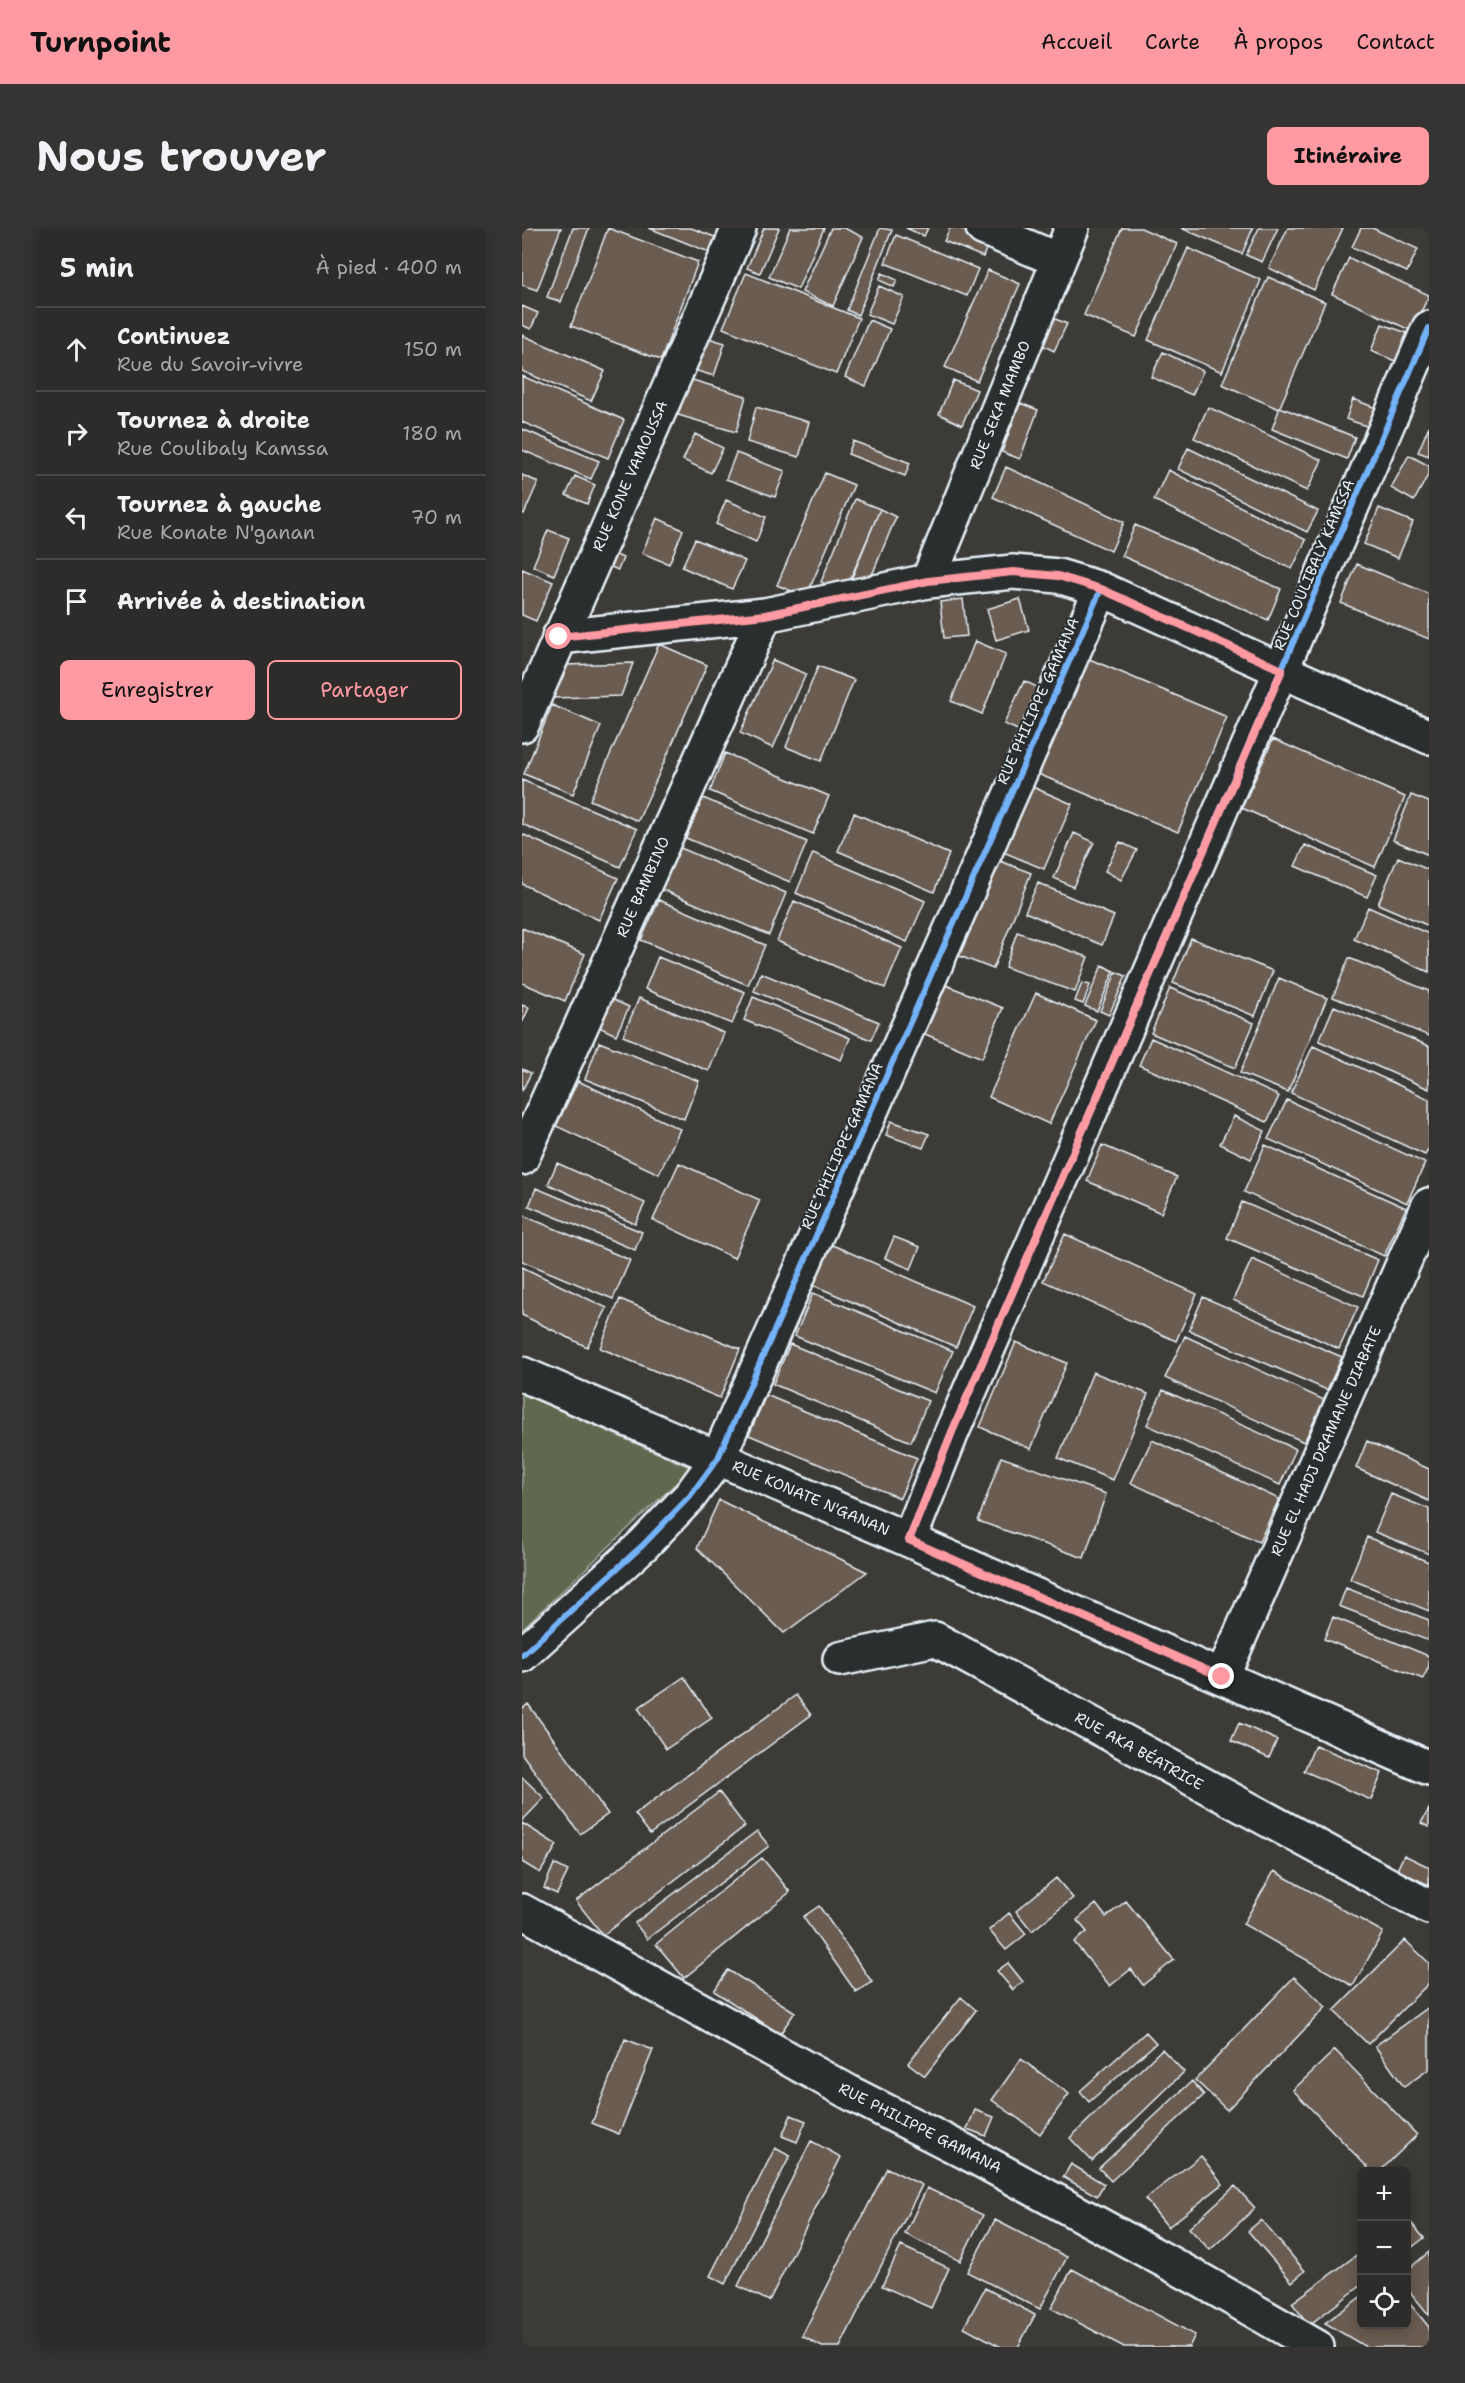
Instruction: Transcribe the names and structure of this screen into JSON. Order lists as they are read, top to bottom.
{
  "streets": {
    "street": [
      "RUE SEKA MAMBO",
      "RUE KONE VAMOUSSA",
      "RUE COULIBALY KAMSSA",
      "RUE PHILIPPE GAMANA",
      "RUE BAMBINO",
      "RUE EL HADJ DRAMANE DIABATE",
      "RUE KONATE N'GANAN",
      "RUE AKA BÉATRICE"
    ]
  },
  "crossings": [
    ["RUE COULIBALY KAMSSA", "RUE KONATE N'GANAN"],
    ["RUE PHILIPPE GAMANA", "RUE KONATE N'GANAN"],
    ["RUE EL HADJ DRAMANE DIABATE", "RUE KONATE N'GANAN"]
  ],
  "page": {
    "header": "Turnpoint",
    "nav": [
      "Accueil",
      "Carte",
      "À propos",
      "Contact"
    ],
    "buttons": [
      "Itinéraire",
      ["Enregistrer", "Partager"]
    ],
    "title": "Nous trouver",
    "heading": ["5 min", "À pied · 400 m"],
    "list": [
      ["Continuez", "Rue du Savoir-vivre", "150 m"],
      ["Tournez à droite", "Rue Coulibaly Kamssa", "180 m"],
      ["Tournez à gauche", "Rue Konate N'ganan", "70 m"],
      "Arrivée à destination"
    ],
    "map_buttons": ["+", "−"]
  }
}
